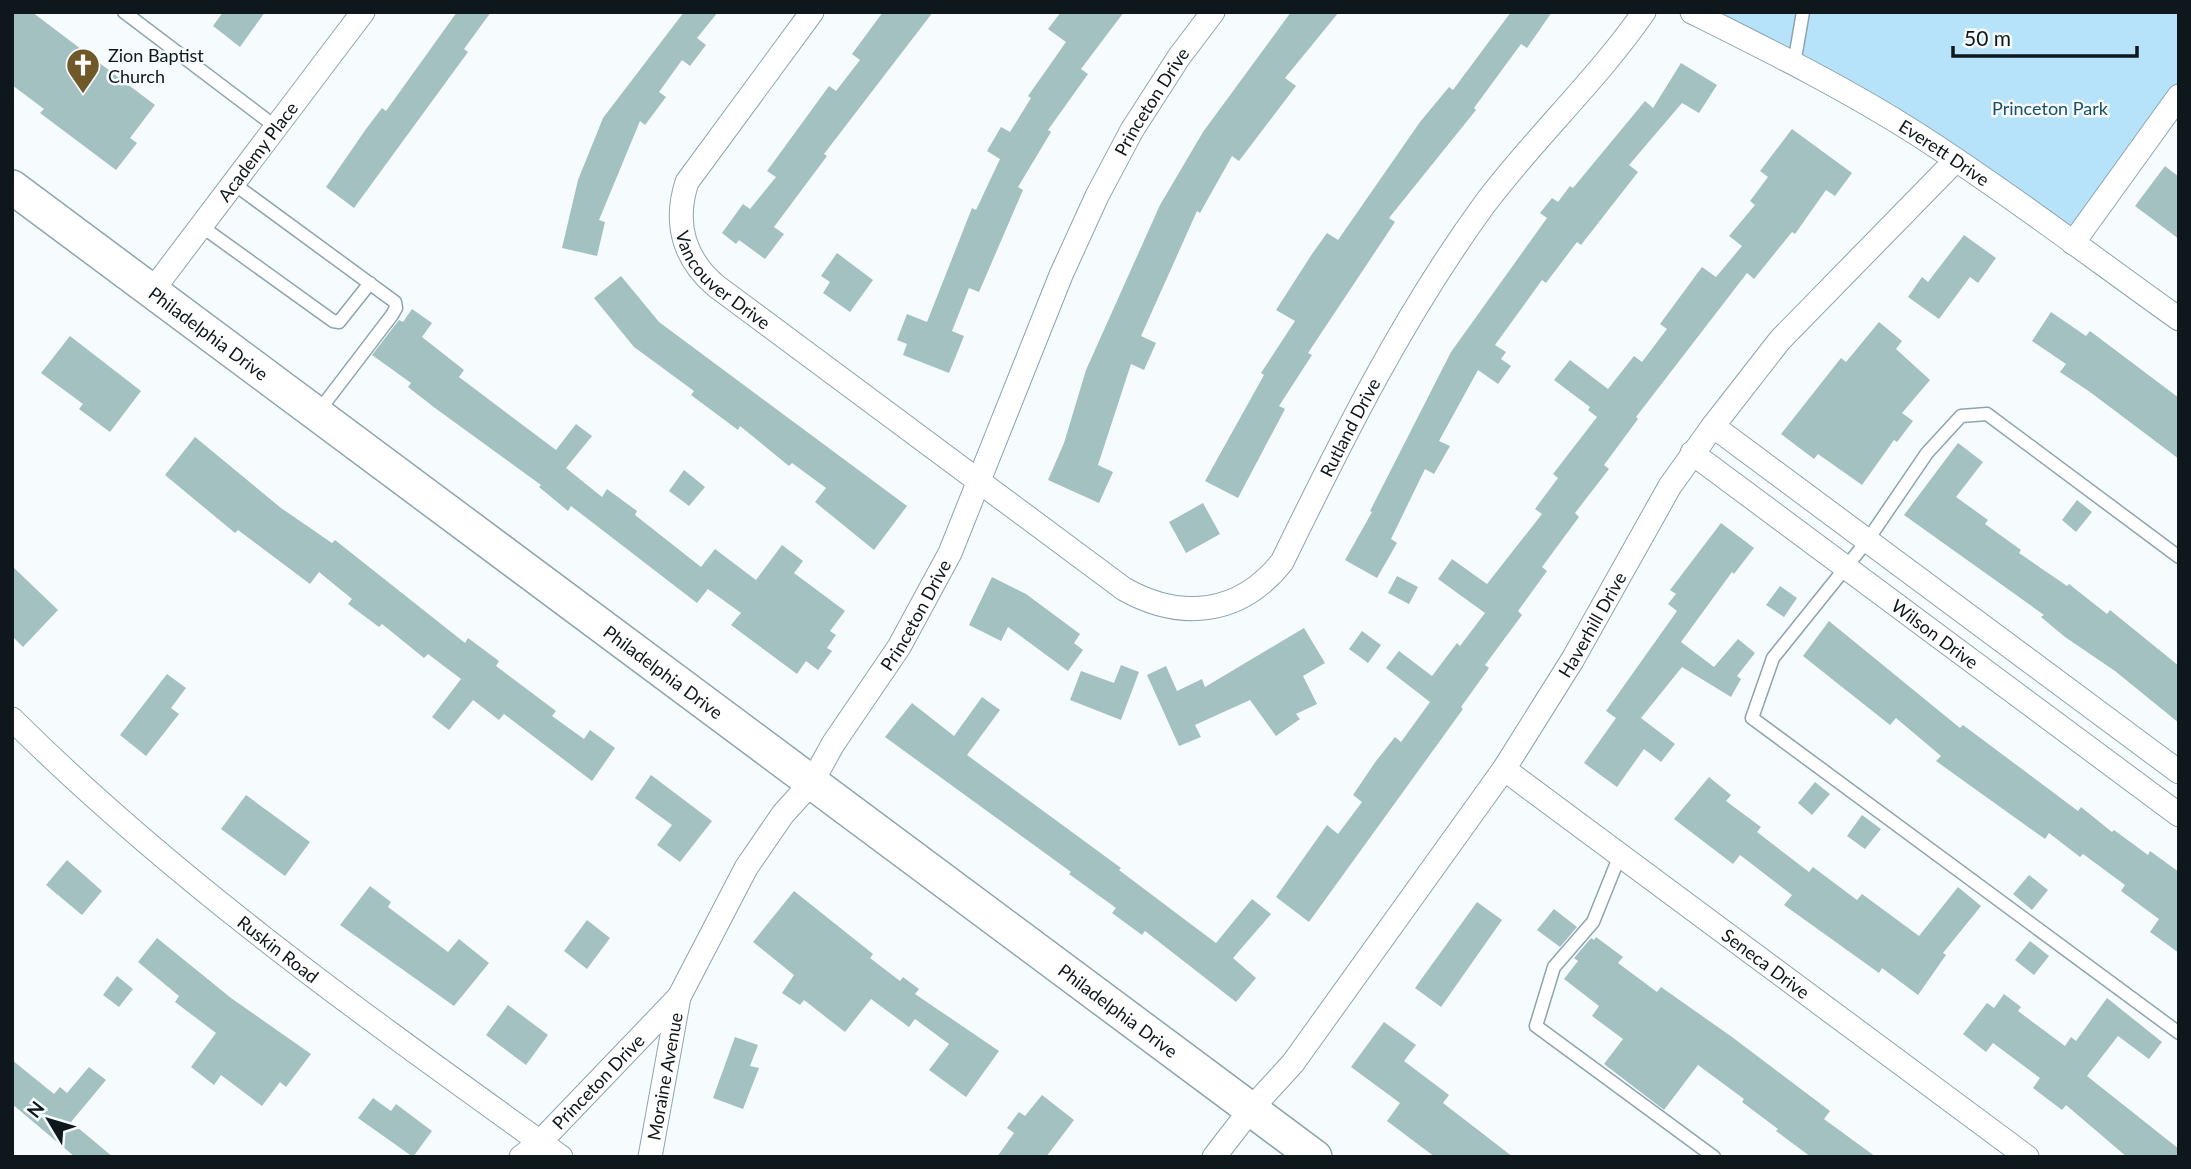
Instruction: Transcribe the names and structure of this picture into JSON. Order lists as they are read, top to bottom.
{
  "streets": {
    "main road": ["Philadelphia Drive"],
    "street": [
      "Princeton Drive",
      "Academy Place",
      "Everett Drive",
      "Vancouver Drive",
      "Rutland Drive",
      "Haverhill Drive",
      "Wilson Drive",
      "Ruskin Road",
      "Seneca Drive",
      "Moraine Avenue"
    ]
  },
  "crossings": [
    ["Princeton Drive", "Vancouver Drive"],
    ["Princeton Drive", "Philadelphia Drive"],
    ["Princeton Drive", "Rutland Drive"],
    ["Princeton Drive", "Ruskin Road"],
    ["Princeton Drive", "Moraine Avenue"],
    ["Academy Place", "Philadelphia Drive"],
    ["Everett Drive", "Haverhill Drive"],
    ["Vancouver Drive", "Rutland Drive"],
    ["Philadelphia Drive", "Haverhill Drive"],
    ["Haverhill Drive", "Wilson Drive"],
    ["Haverhill Drive", "Seneca Drive"]
  ],
  "parks": ["Princeton Park"],
  "places": {
    "church": ["Zion Baptist Church"]
  },
  "scale_bar": "50 m",
  "north": "top left"
}
